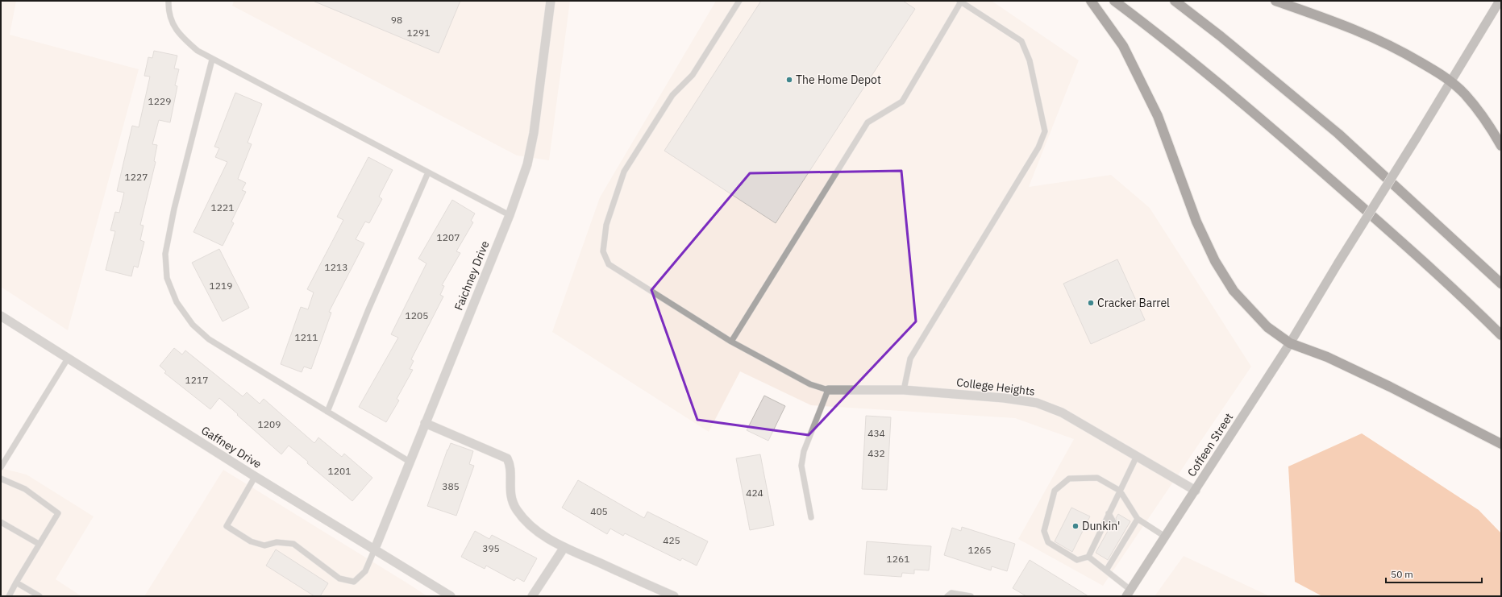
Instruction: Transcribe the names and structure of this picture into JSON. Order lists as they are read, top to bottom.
{
  "streets": {
    "main road": ["Coffeen Street"],
    "street": ["Faichney Drive", "College Heights", "Gaffney Drive"]
  },
  "crossings": [
    ["Faichney Drive", "Gaffney Drive"],
    ["College Heights", "Coffeen Street"]
  ],
  "places": ["The Home Depot", "Cracker Barrel", "Dunkin'"],
  "house_numbers": [
    "98",
    "1291",
    "1229",
    "1227",
    "1221",
    "1207",
    "1213",
    "1219",
    "1205",
    "1211",
    "1217",
    "1209",
    "434",
    "432",
    "1201",
    "385",
    "424",
    "405",
    "425",
    "395",
    "1265",
    "1261"
  ],
  "scale_bar": "50 m"
}
